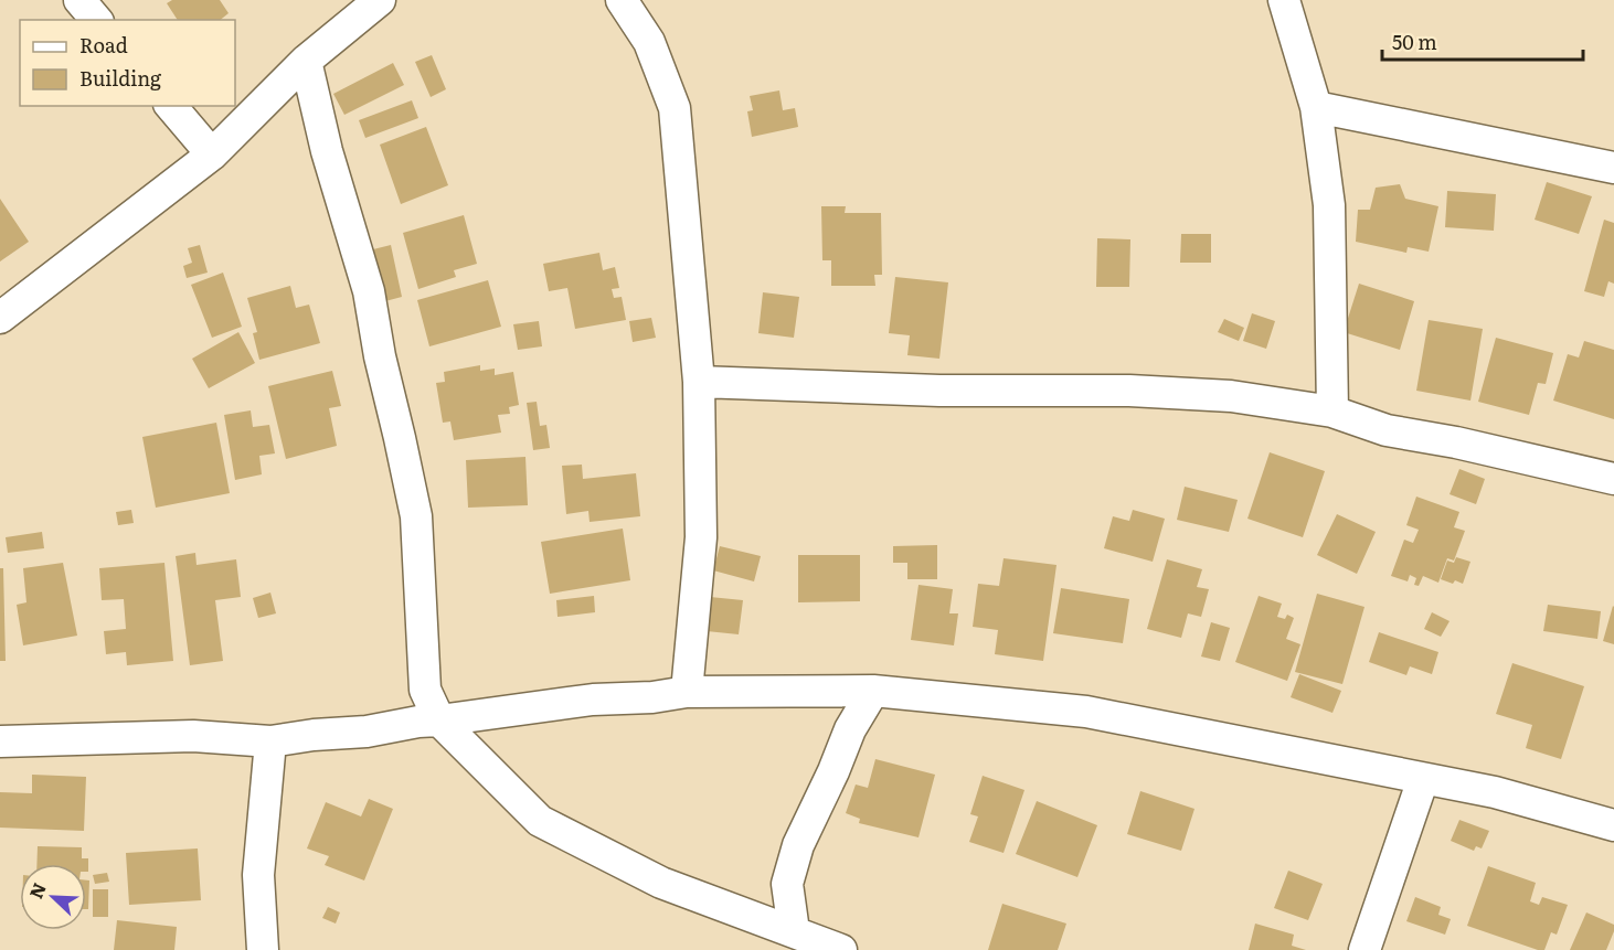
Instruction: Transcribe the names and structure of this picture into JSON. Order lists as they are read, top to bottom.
{
  "legend": ["Road", "Building"],
  "scale_bar": "50 m",
  "north": "top left"
}
